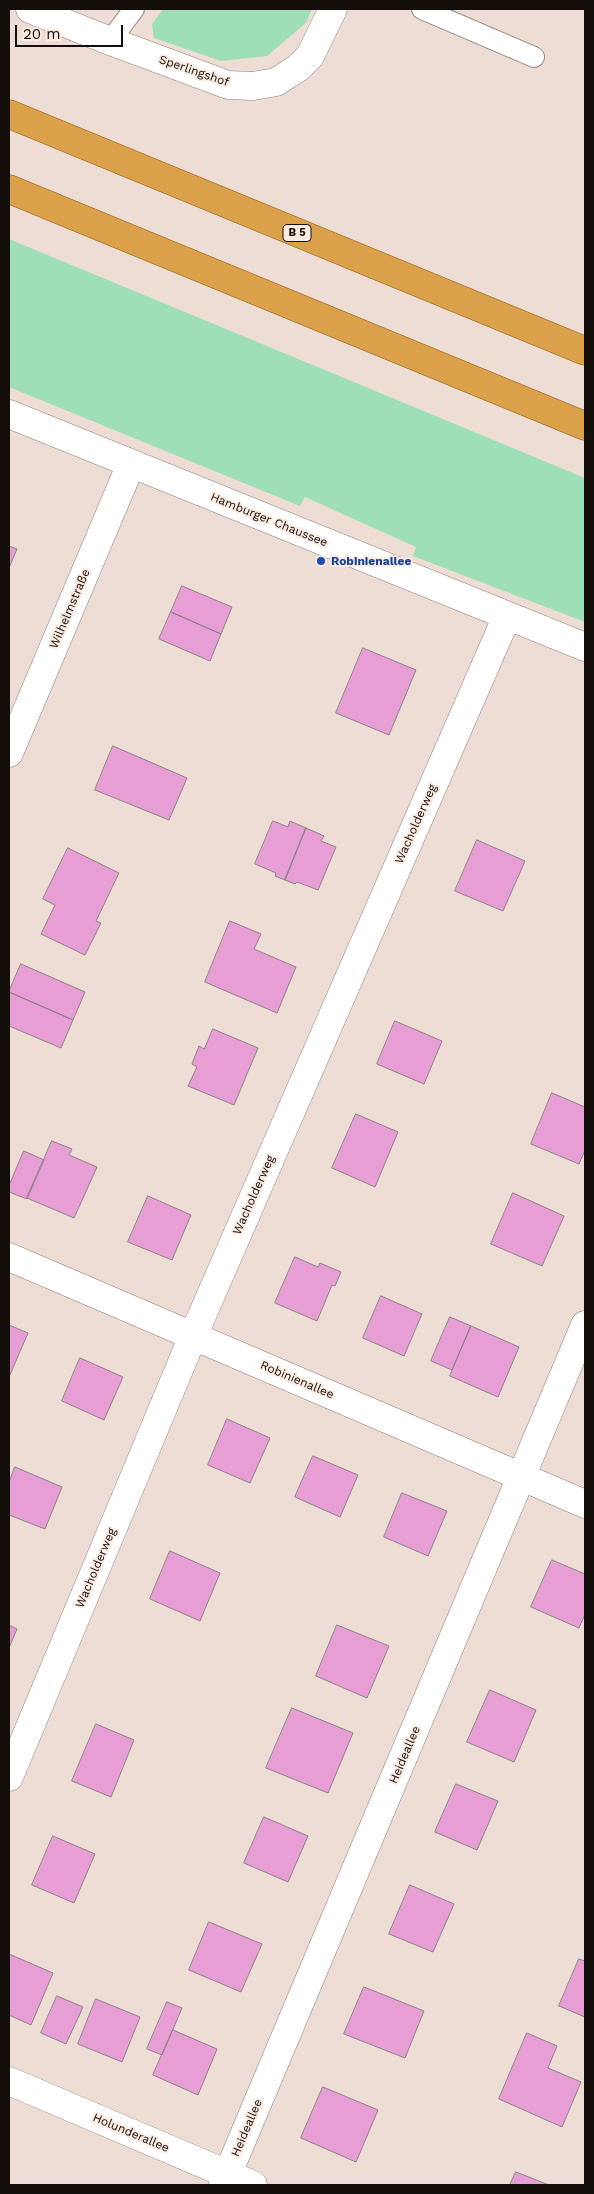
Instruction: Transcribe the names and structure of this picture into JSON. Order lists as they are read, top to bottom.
{
  "streets": {
    "highway": ["B 5"],
    "street": [
      "Sperlingshof",
      "Hamburger Chaussee",
      "Wilhelmstraße",
      "Wacholderweg",
      "Robinienallee",
      "Heideallee",
      "Holunderallee"
    ]
  },
  "crossings": [
    ["Hamburger Chaussee", "Wilhelmstraße"],
    ["Hamburger Chaussee", "Wacholderweg"],
    ["Wacholderweg", "Robinienallee"],
    ["Robinienallee", "Heideallee"],
    ["Heideallee", "Holunderallee"]
  ],
  "places": ["Robinienallee"],
  "scale_bar": "20 m"
}
